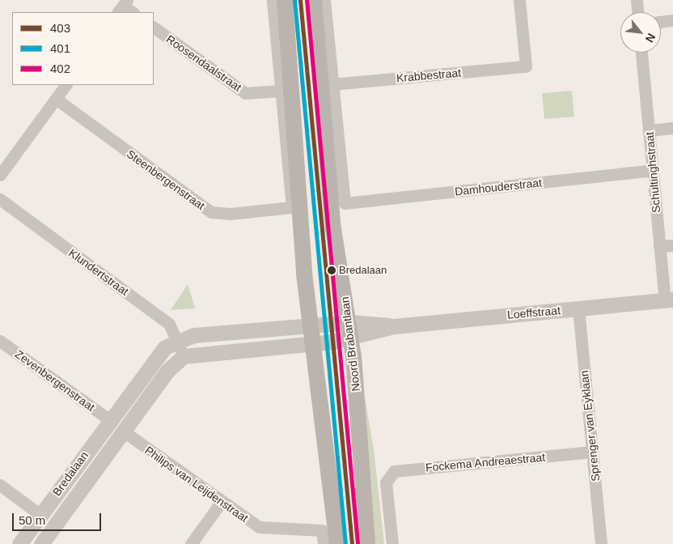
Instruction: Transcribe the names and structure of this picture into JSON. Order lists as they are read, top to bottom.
{
  "streets": {
    "main road": ["Noord Brabantlaan"],
    "street": [
      "Roosendaalstraat",
      "Krabbestraat",
      "Schultinghstraat",
      "Steenbergenstraat",
      "Damhouderstraat",
      "Klundertstraat",
      "Loeffstraat",
      "Zevenbergenstraat",
      "Sprenger van Eyklaan",
      "Fockema Andreaestraat",
      "Bredalaan",
      "Philips van Leijdenstraat"
    ]
  },
  "crossings": [
    ["Roosendaalstraat", "Steenbergenstraat"],
    ["Krabbestraat", "Damhouderstraat"],
    ["Schultinghstraat", "Damhouderstraat"],
    ["Schultinghstraat", "Loeffstraat"],
    ["Klundertstraat", "Bredalaan"],
    ["Loeffstraat", "Noord Brabantlaan"],
    ["Loeffstraat", "Sprenger van Eyklaan"],
    ["Loeffstraat", "Bredalaan"],
    ["Noord Brabantlaan", "Bredalaan"],
    ["Zevenbergenstraat", "Bredalaan"],
    ["Sprenger van Eyklaan", "Fockema Andreaestraat"],
    ["Bredalaan", "Philips van Leijdenstraat"]
  ],
  "places": ["Bredalaan"],
  "lines": ["transit line 403", "transit line 402", "transit line 401"],
  "legend": ["403", "401", "402"],
  "scale_bar": "50 m",
  "north": "bottom right"
}
